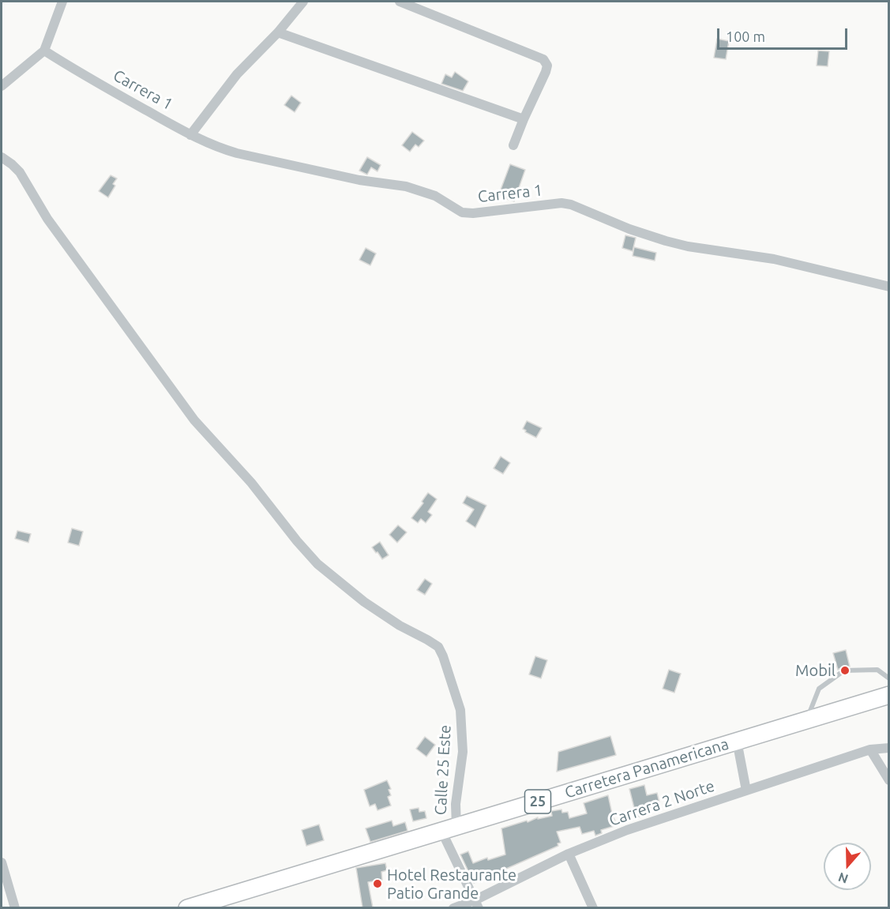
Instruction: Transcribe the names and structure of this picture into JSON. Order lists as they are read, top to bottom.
{
  "streets": {
    "highway": ["Carretera Panamericana", "25"],
    "street": ["Carrera 1", "Calle 25 Este", "Carrera 2 Norte"]
  },
  "crossings": [
    ["Carretera Panamericana", "Calle 25 Este"],
    ["Calle 25 Este", "Carrera 2 Norte"]
  ],
  "places": ["Mobil", "Hotel Restaurante Patio Grande"],
  "scale_bar": "100 m",
  "north": "bottom"
}
